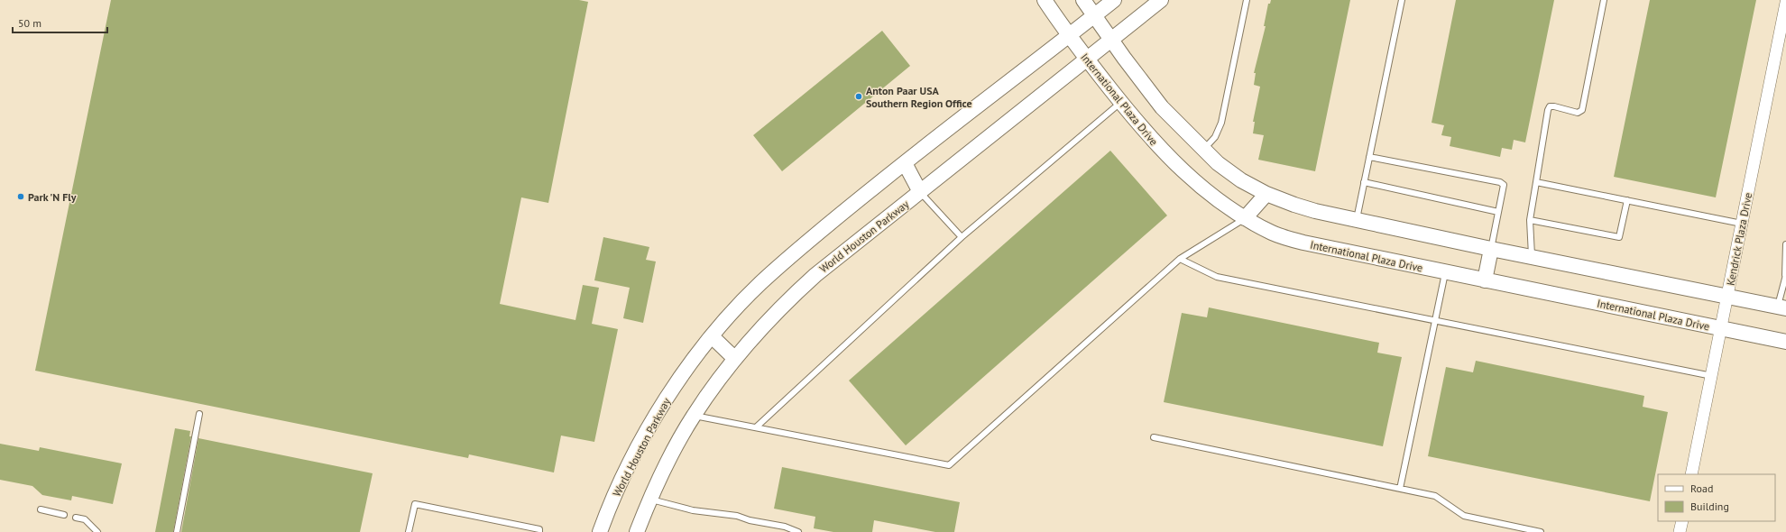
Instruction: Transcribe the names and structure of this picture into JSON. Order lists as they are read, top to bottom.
{
  "streets": {
    "street": ["International Plaza Drive", "World Houston Parkway", "Kendrick Plaza Drive"]
  },
  "crossings": [
    ["International Plaza Drive", "World Houston Parkway"],
    ["International Plaza Drive", "Kendrick Plaza Drive"]
  ],
  "places": ["Anton Paar USA Southern Region Office", "Park 'N Fly"],
  "legend": ["Road", "Building"],
  "scale_bar": "50 m"
}
